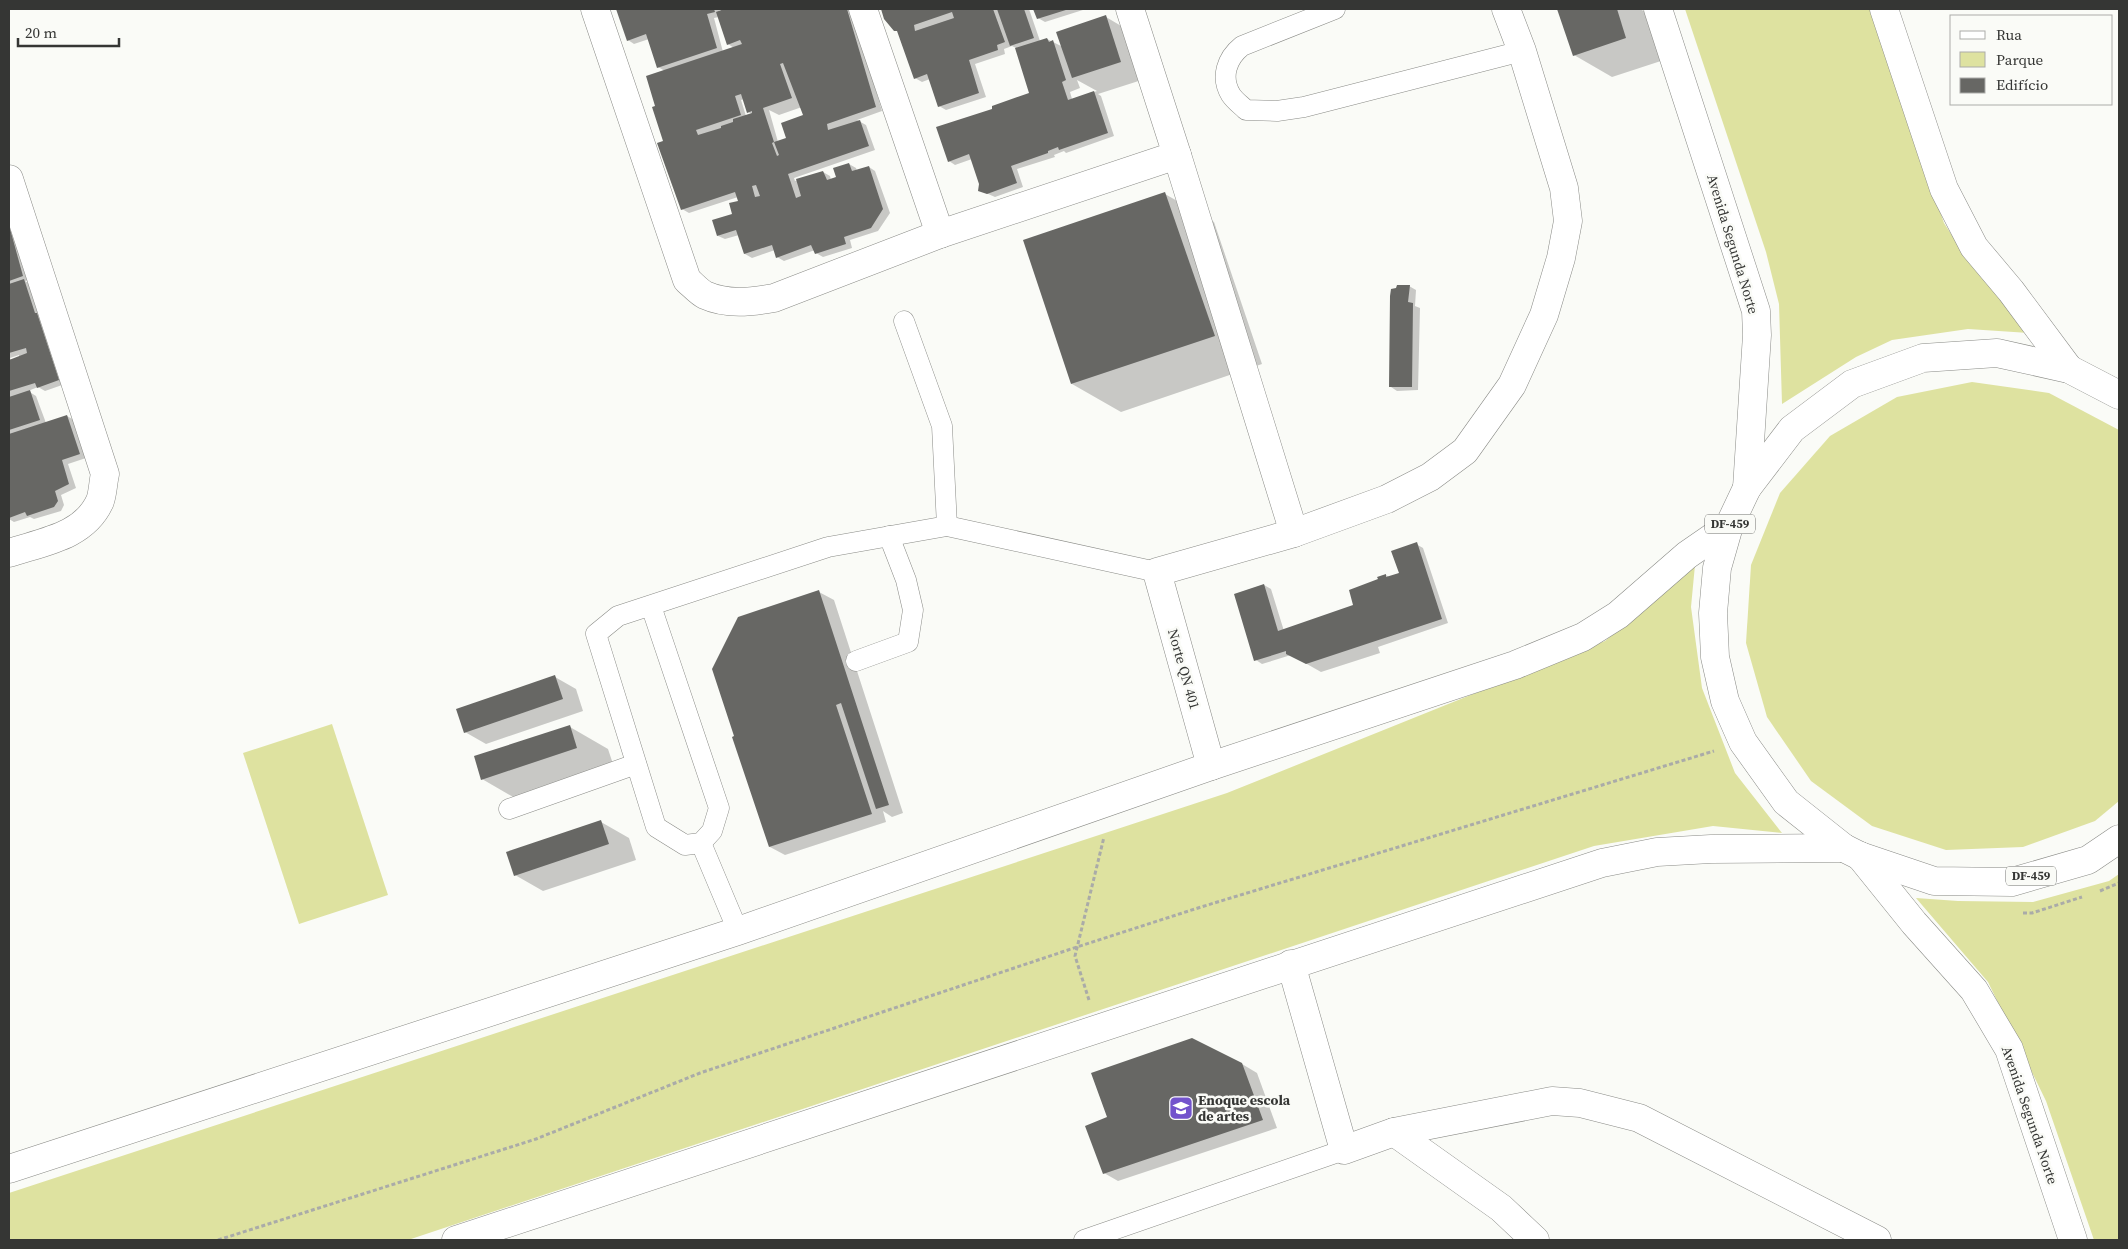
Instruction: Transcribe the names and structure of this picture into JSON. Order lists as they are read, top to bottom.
{
  "streets": {
    "main road": ["Avenida Segunda Norte", "DF-459", "Norte QN 401"]
  },
  "crossings": [
    ["Avenida Segunda Norte", "DF-459"]
  ],
  "places": {
    "school or university": ["Enoque escola de artes"]
  },
  "legend": ["Rua", "Parque", "Edifício"],
  "scale_bar": "20 m"
}
